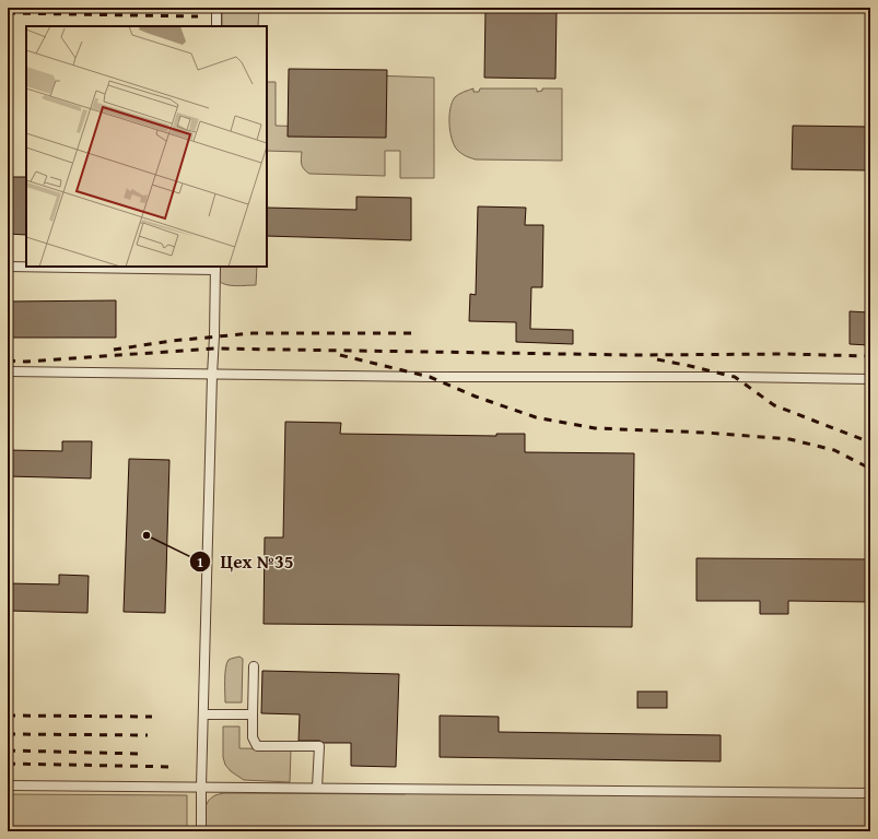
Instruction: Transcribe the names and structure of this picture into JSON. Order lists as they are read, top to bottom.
{
  "places": ["Цех №35"]
}
